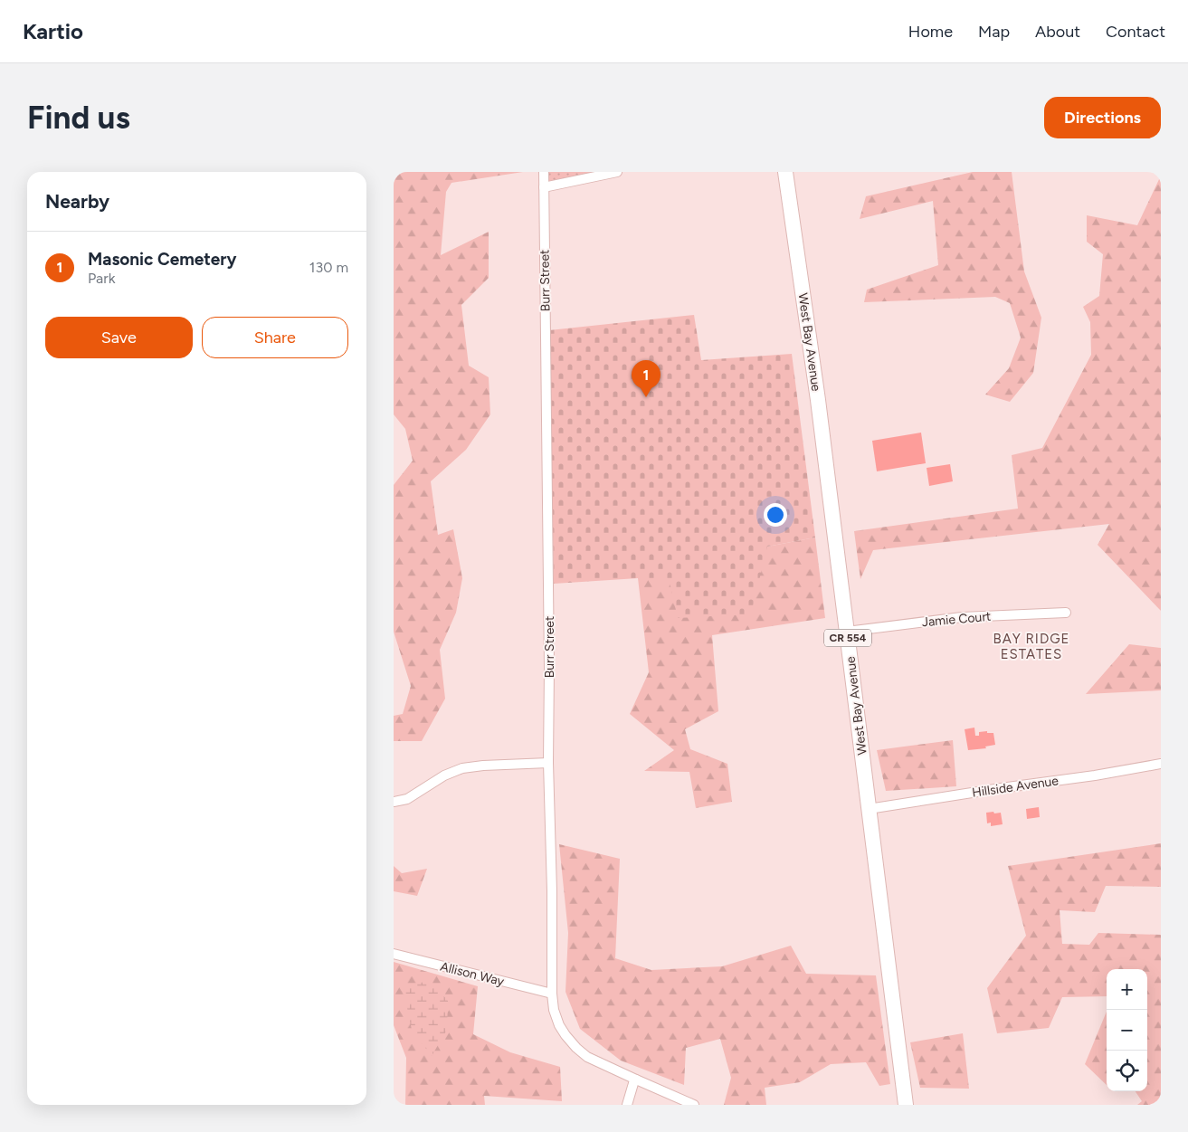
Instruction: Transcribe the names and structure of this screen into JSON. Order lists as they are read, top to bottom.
{
  "streets": {
    "main road": ["West Bay Avenue", "CR 554"],
    "street": [
      "Burr Street",
      "Jamie Court",
      "Hillside Avenue",
      "Allison Way"
    ]
  },
  "crossings": [
    ["Burr Street", "Allison Way"],
    ["West Bay Avenue", "Jamie Court"],
    ["West Bay Avenue", "Hillside Avenue"]
  ],
  "districts": ["BAY RIDGE ESTATES"],
  "page": {
    "header": "Kartio",
    "nav": [
      "Home",
      "Map",
      "About",
      "Contact"
    ],
    "buttons": [
      "Directions",
      ["Save", "Share"]
    ],
    "title": "Find us",
    "heading": "Nearby",
    "list": [
      {
        "mark": "1",
        "name": "Masonic Cemetery",
        "note": "Park",
        "value": "130 m"
      }
    ],
    "pins": "1",
    "map_buttons": ["+", "−"]
  }
}
